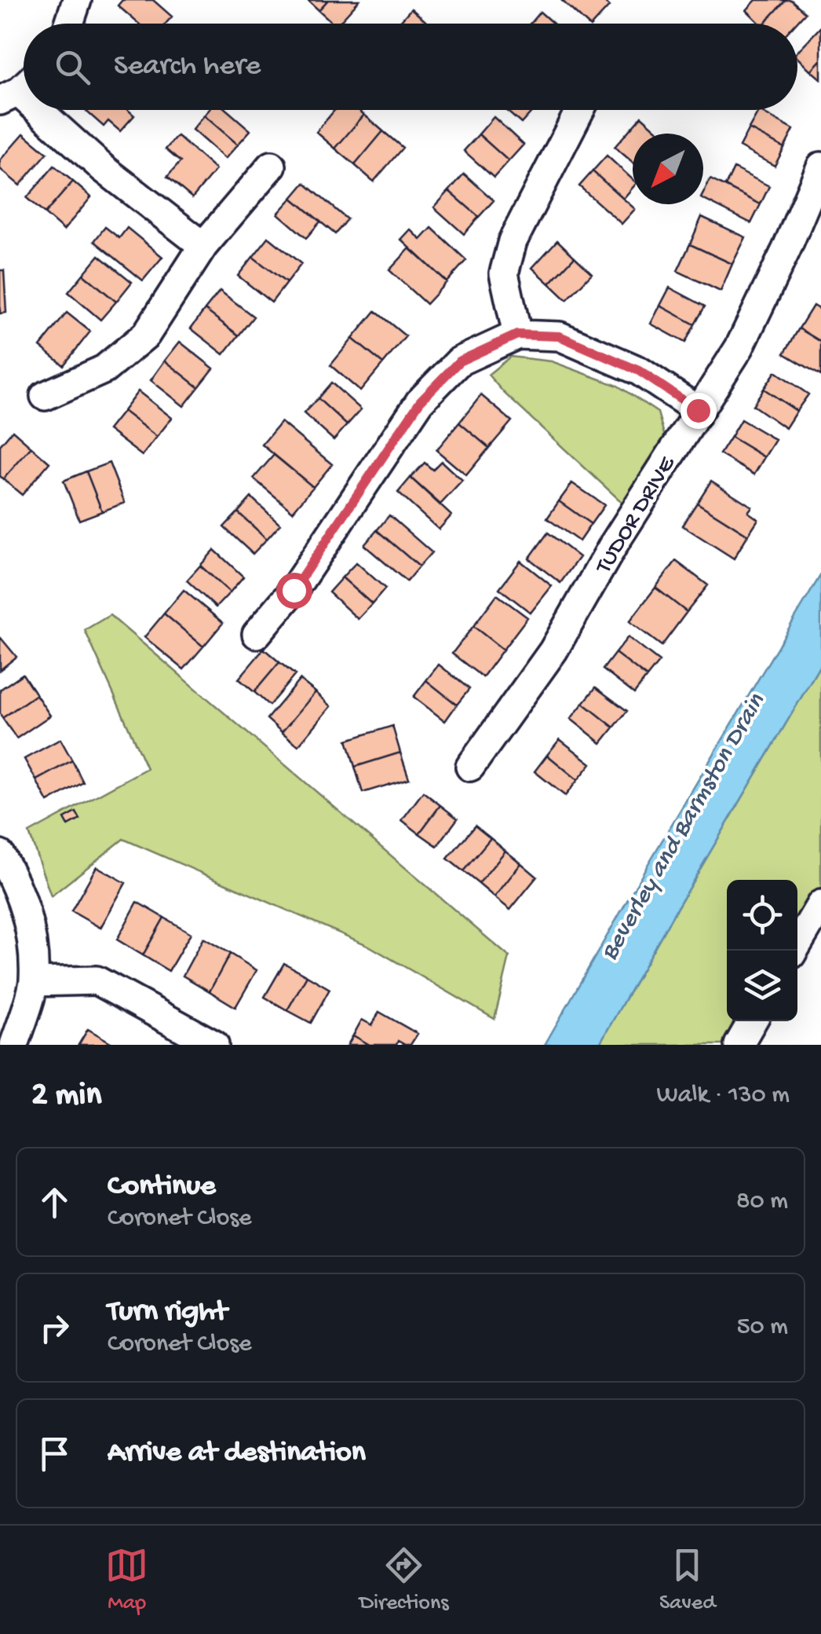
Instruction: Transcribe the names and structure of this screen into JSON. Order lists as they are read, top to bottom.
{
  "streets": {
    "street": ["TUDOR DRIVE"]
  },
  "water": ["Beverley and Barmston Drain"],
  "north": "bottom left",
  "page": {
    "search": "Search here",
    "heading": ["2 min", "Walk · 130 m"],
    "list": [
      ["Continue", "Coronet Close", "80 m"],
      ["Turn right", "Coronet Close", "50 m"],
      "Arrive at destination"
    ],
    "nav": ["Map", "Directions", "Saved"]
  }
}
